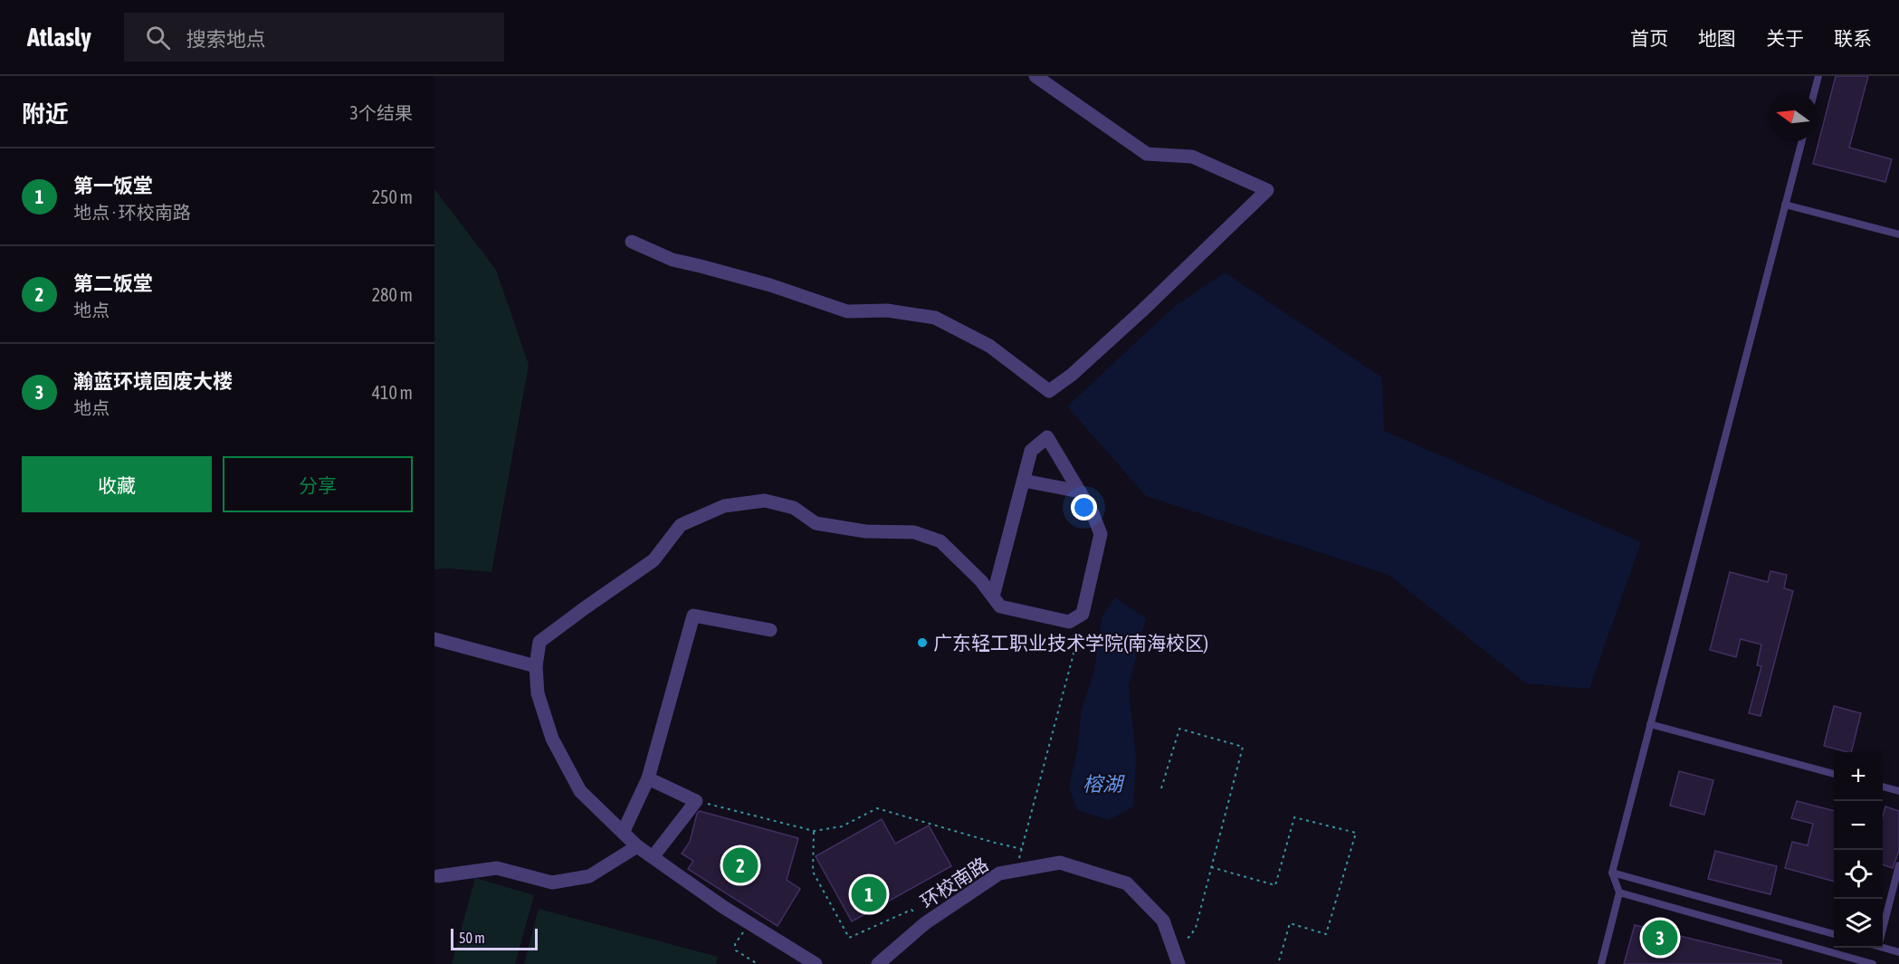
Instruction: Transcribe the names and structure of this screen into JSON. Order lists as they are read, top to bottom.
{
  "streets": {
    "street": ["环校南路"]
  },
  "water": ["榕湖"],
  "places": ["广东轻工职业技术学院(南海校区)"],
  "scale_bar": "50 m",
  "north": "left",
  "page": {
    "header": "Atlasly",
    "search": "搜索地点",
    "nav": [
      "首页",
      "地图",
      "关于",
      "联系"
    ],
    "heading": ["附近", "3个结果"],
    "list": [
      {
        "mark": "1",
        "name": "第一饭堂",
        "note": "地点 · 环校南路",
        "value": "250 m"
      },
      {
        "mark": "2",
        "name": "第二饭堂",
        "note": "地点",
        "value": "280 m"
      },
      {
        "mark": "3",
        "name": "瀚蓝环境固废大楼",
        "note": "地点",
        "value": "410 m"
      }
    ],
    "buttons": ["收藏", "分享"],
    "map_buttons": ["+", "−"],
    "pins": ["2", "1", "3"],
    "scale": "50 m"
  }
}
